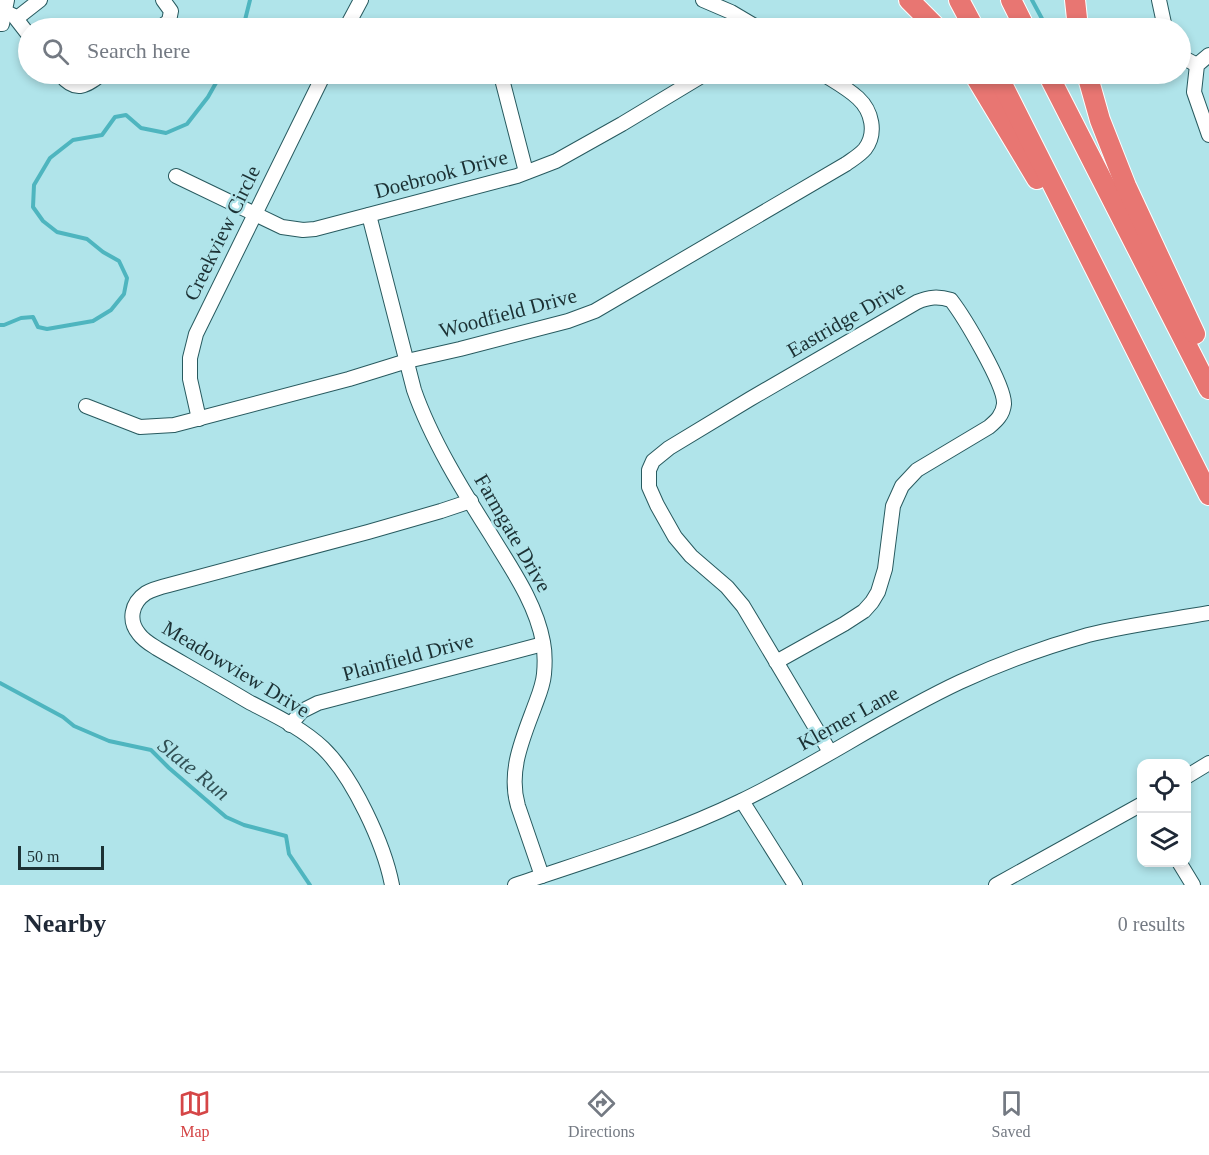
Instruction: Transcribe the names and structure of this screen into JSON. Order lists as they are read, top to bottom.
{
  "streets": {
    "street": [
      "Doebrook Drive",
      "Creekview Circle",
      "Woodfield Drive",
      "Eastridge Drive",
      "Farmgate Drive",
      "Plainfield Drive",
      "Meadowview Drive",
      "Klerner Lane"
    ]
  },
  "crossings": [
    ["Doebrook Drive", "Creekview Circle"],
    ["Doebrook Drive", "Farmgate Drive"],
    ["Creekview Circle", "Woodfield Drive"],
    ["Woodfield Drive", "Farmgate Drive"],
    ["Eastridge Drive", "Klerner Lane"],
    ["Farmgate Drive", "Plainfield Drive"],
    ["Farmgate Drive", "Meadowview Drive"],
    ["Farmgate Drive", "Klerner Lane"],
    ["Plainfield Drive", "Meadowview Drive"]
  ],
  "water": ["Slate Run"],
  "scale_bar": "50 m",
  "page": {
    "search": "Search here",
    "scale": "50 m",
    "heading": ["Nearby", "0 results"],
    "nav": ["Map", "Directions", "Saved"]
  }
}
